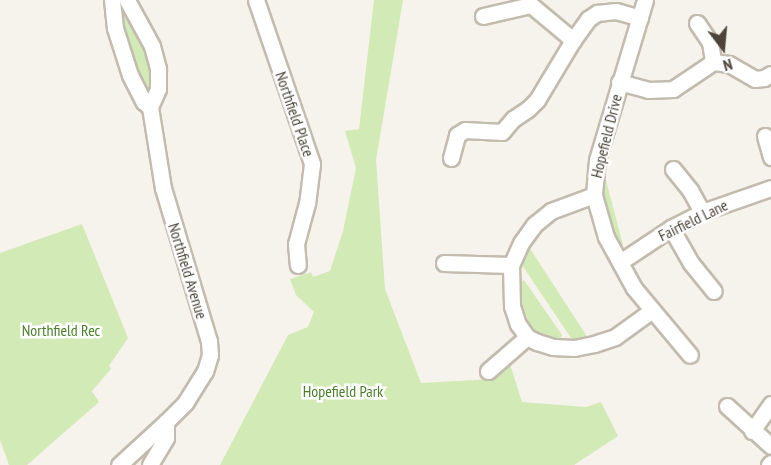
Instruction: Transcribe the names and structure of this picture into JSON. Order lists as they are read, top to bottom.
{
  "streets": {
    "street": [
      "Northfield Place",
      "Hopefield Drive",
      "Fairfield Lane",
      "Northfield Avenue"
    ]
  },
  "crossings": [
    ["Hopefield Drive", "Fairfield Lane"]
  ],
  "parks": ["Northfield Rec", "Hopefield Park"],
  "north": "bottom"
}
